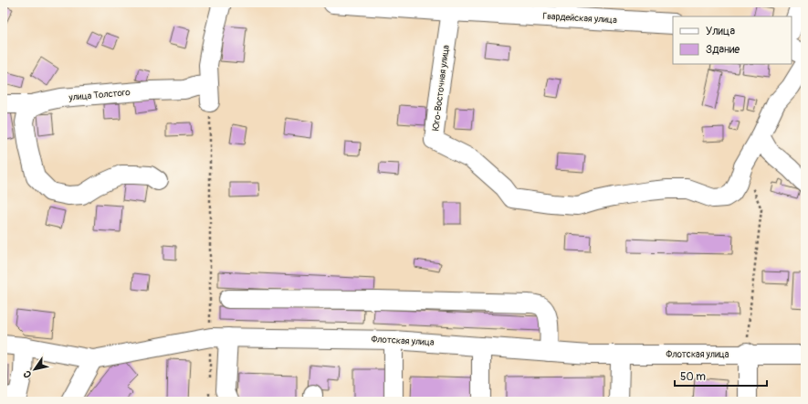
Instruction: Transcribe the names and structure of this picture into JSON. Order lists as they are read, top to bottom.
{
  "streets": {
    "main road": ["Гвардейская улица"],
    "street": ["Юго-Восточная улица", "улица Толстого", "Флотская улица"]
  },
  "crossings": [
    ["Гвардейская улица", "Юго-Восточная улица"]
  ],
  "legend": ["Улица", "Здание"],
  "scale_bar": "50 m",
  "north": "bottom left"
}
